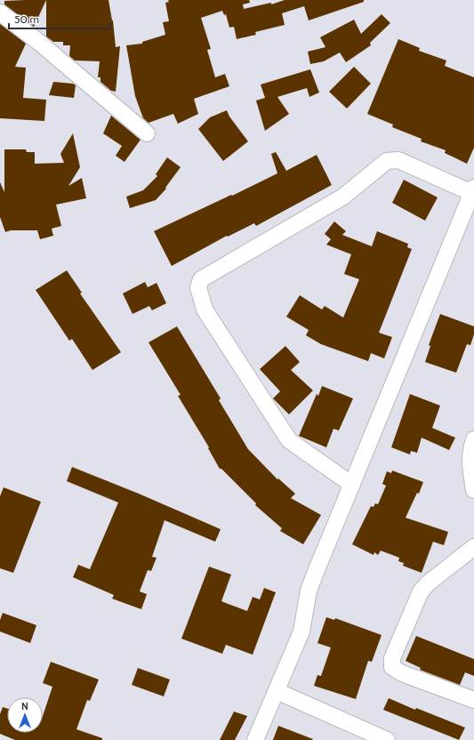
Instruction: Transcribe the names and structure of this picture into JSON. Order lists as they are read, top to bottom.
{
  "scale_bar": "50 m",
  "north": "top"
}
